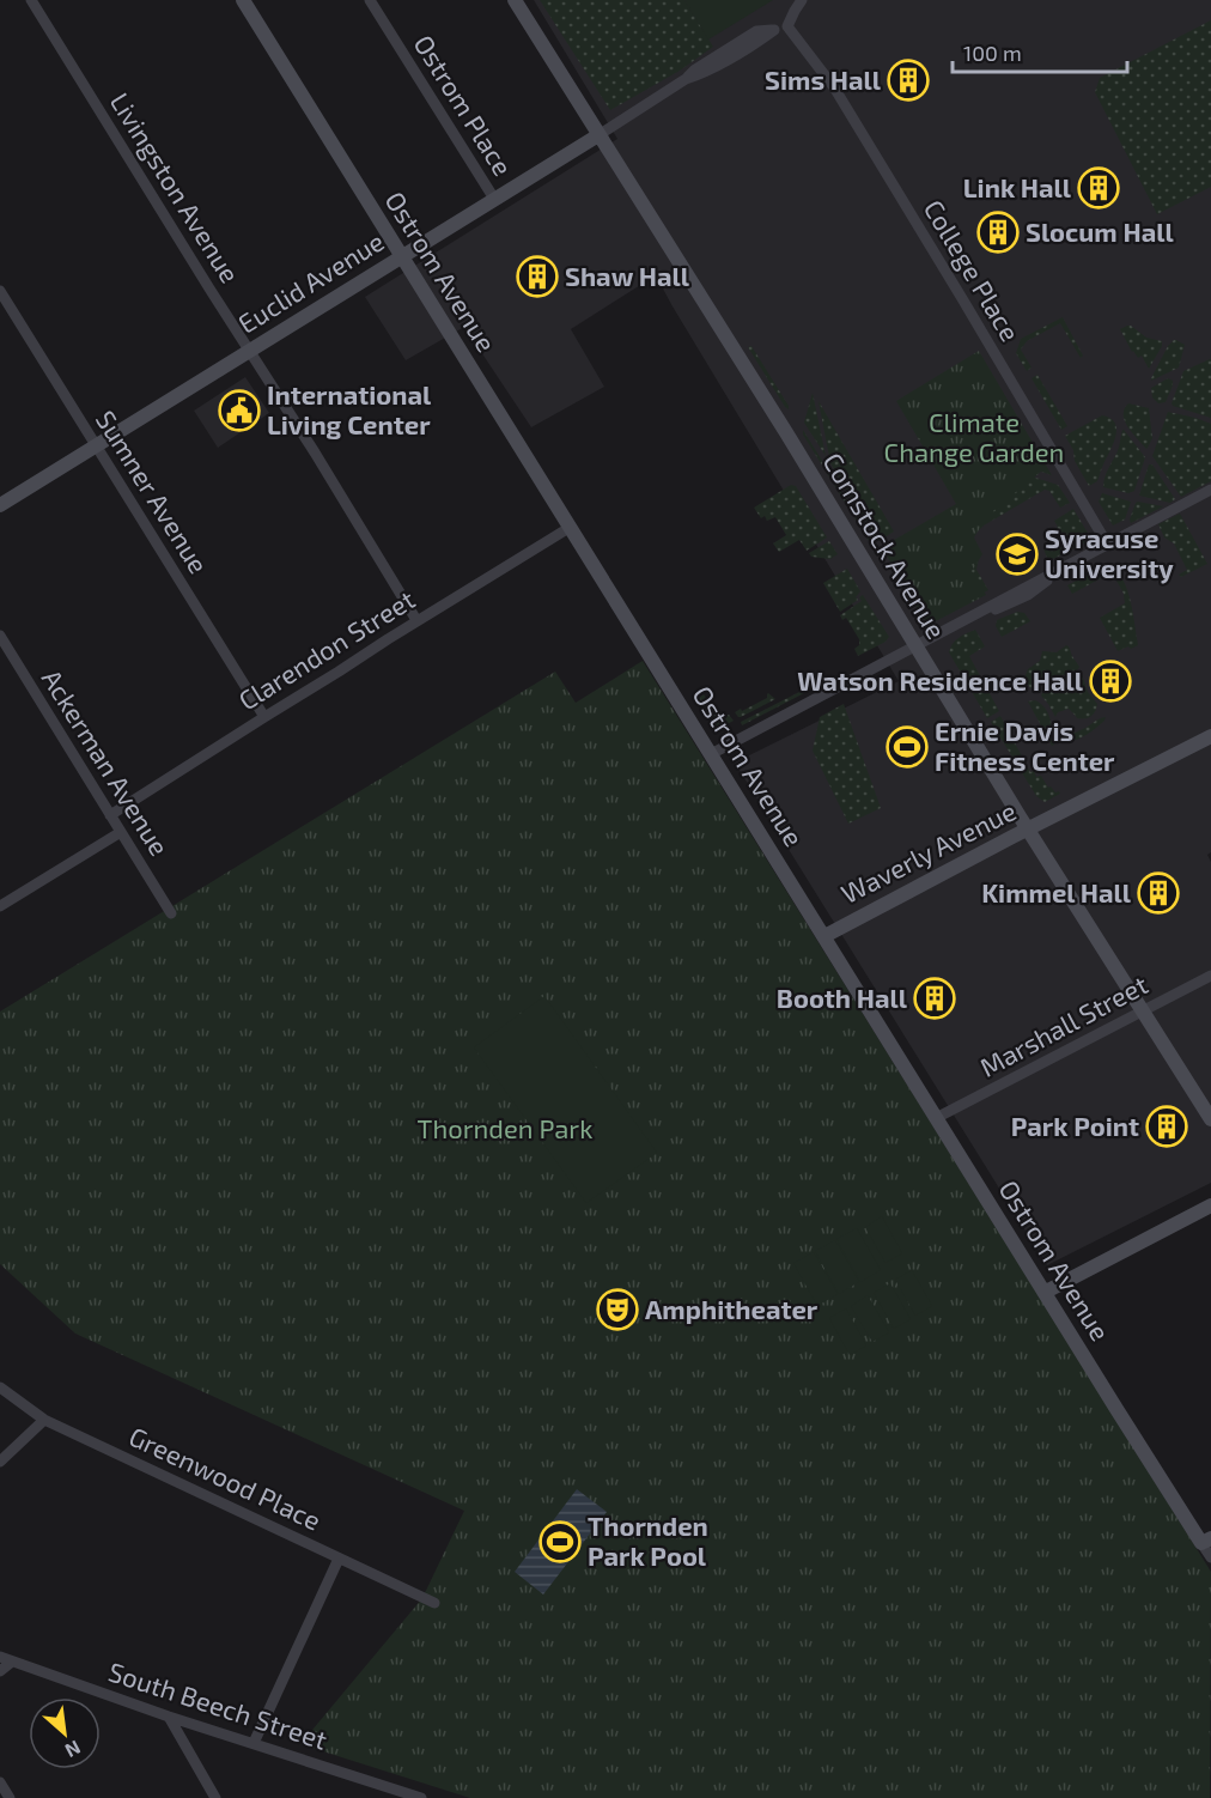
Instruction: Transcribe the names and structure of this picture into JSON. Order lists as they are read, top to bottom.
{
  "streets": {
    "street": [
      "Ostrom Place",
      "Livingston Avenue",
      "College Place",
      "Ostrom Avenue",
      "Euclid Avenue",
      "Sumner Avenue",
      "Comstock Avenue",
      "Clarendon Street",
      "Ackerman Avenue",
      "Waverly Avenue",
      "Marshall Street",
      "Greenwood Place",
      "South Beech Street"
    ]
  },
  "crossings": [
    ["Ostrom Place", "Euclid Avenue"],
    ["Livingston Avenue", "Euclid Avenue"],
    ["Livingston Avenue", "Clarendon Street"],
    ["College Place", "Euclid Avenue"],
    ["Ostrom Avenue", "Euclid Avenue"],
    ["Ostrom Avenue", "Clarendon Street"],
    ["Ostrom Avenue", "Waverly Avenue"],
    ["Ostrom Avenue", "Marshall Street"],
    ["Euclid Avenue", "Sumner Avenue"],
    ["Euclid Avenue", "Comstock Avenue"],
    ["Sumner Avenue", "Clarendon Street"],
    ["Comstock Avenue", "Waverly Avenue"],
    ["Comstock Avenue", "Marshall Street"],
    ["Clarendon Street", "Ackerman Avenue"]
  ],
  "parks": ["Climate Change Garden", "Thornden Park"],
  "places": {
    "building": [
      "Sims Hall",
      "Link Hall",
      "Slocum Hall",
      "Shaw Hall",
      "Watson Residence Hall",
      "Kimmel Hall",
      "Booth Hall",
      "Park Point"
    ],
    "public building": ["International Living Center"],
    "school or university": ["Syracuse University"],
    "sports": ["Ernie Davis Fitness Center", "Thornden Park Pool"],
    "theatre": ["Amphitheater"]
  },
  "scale_bar": "100 m",
  "north": "bottom right"
}
